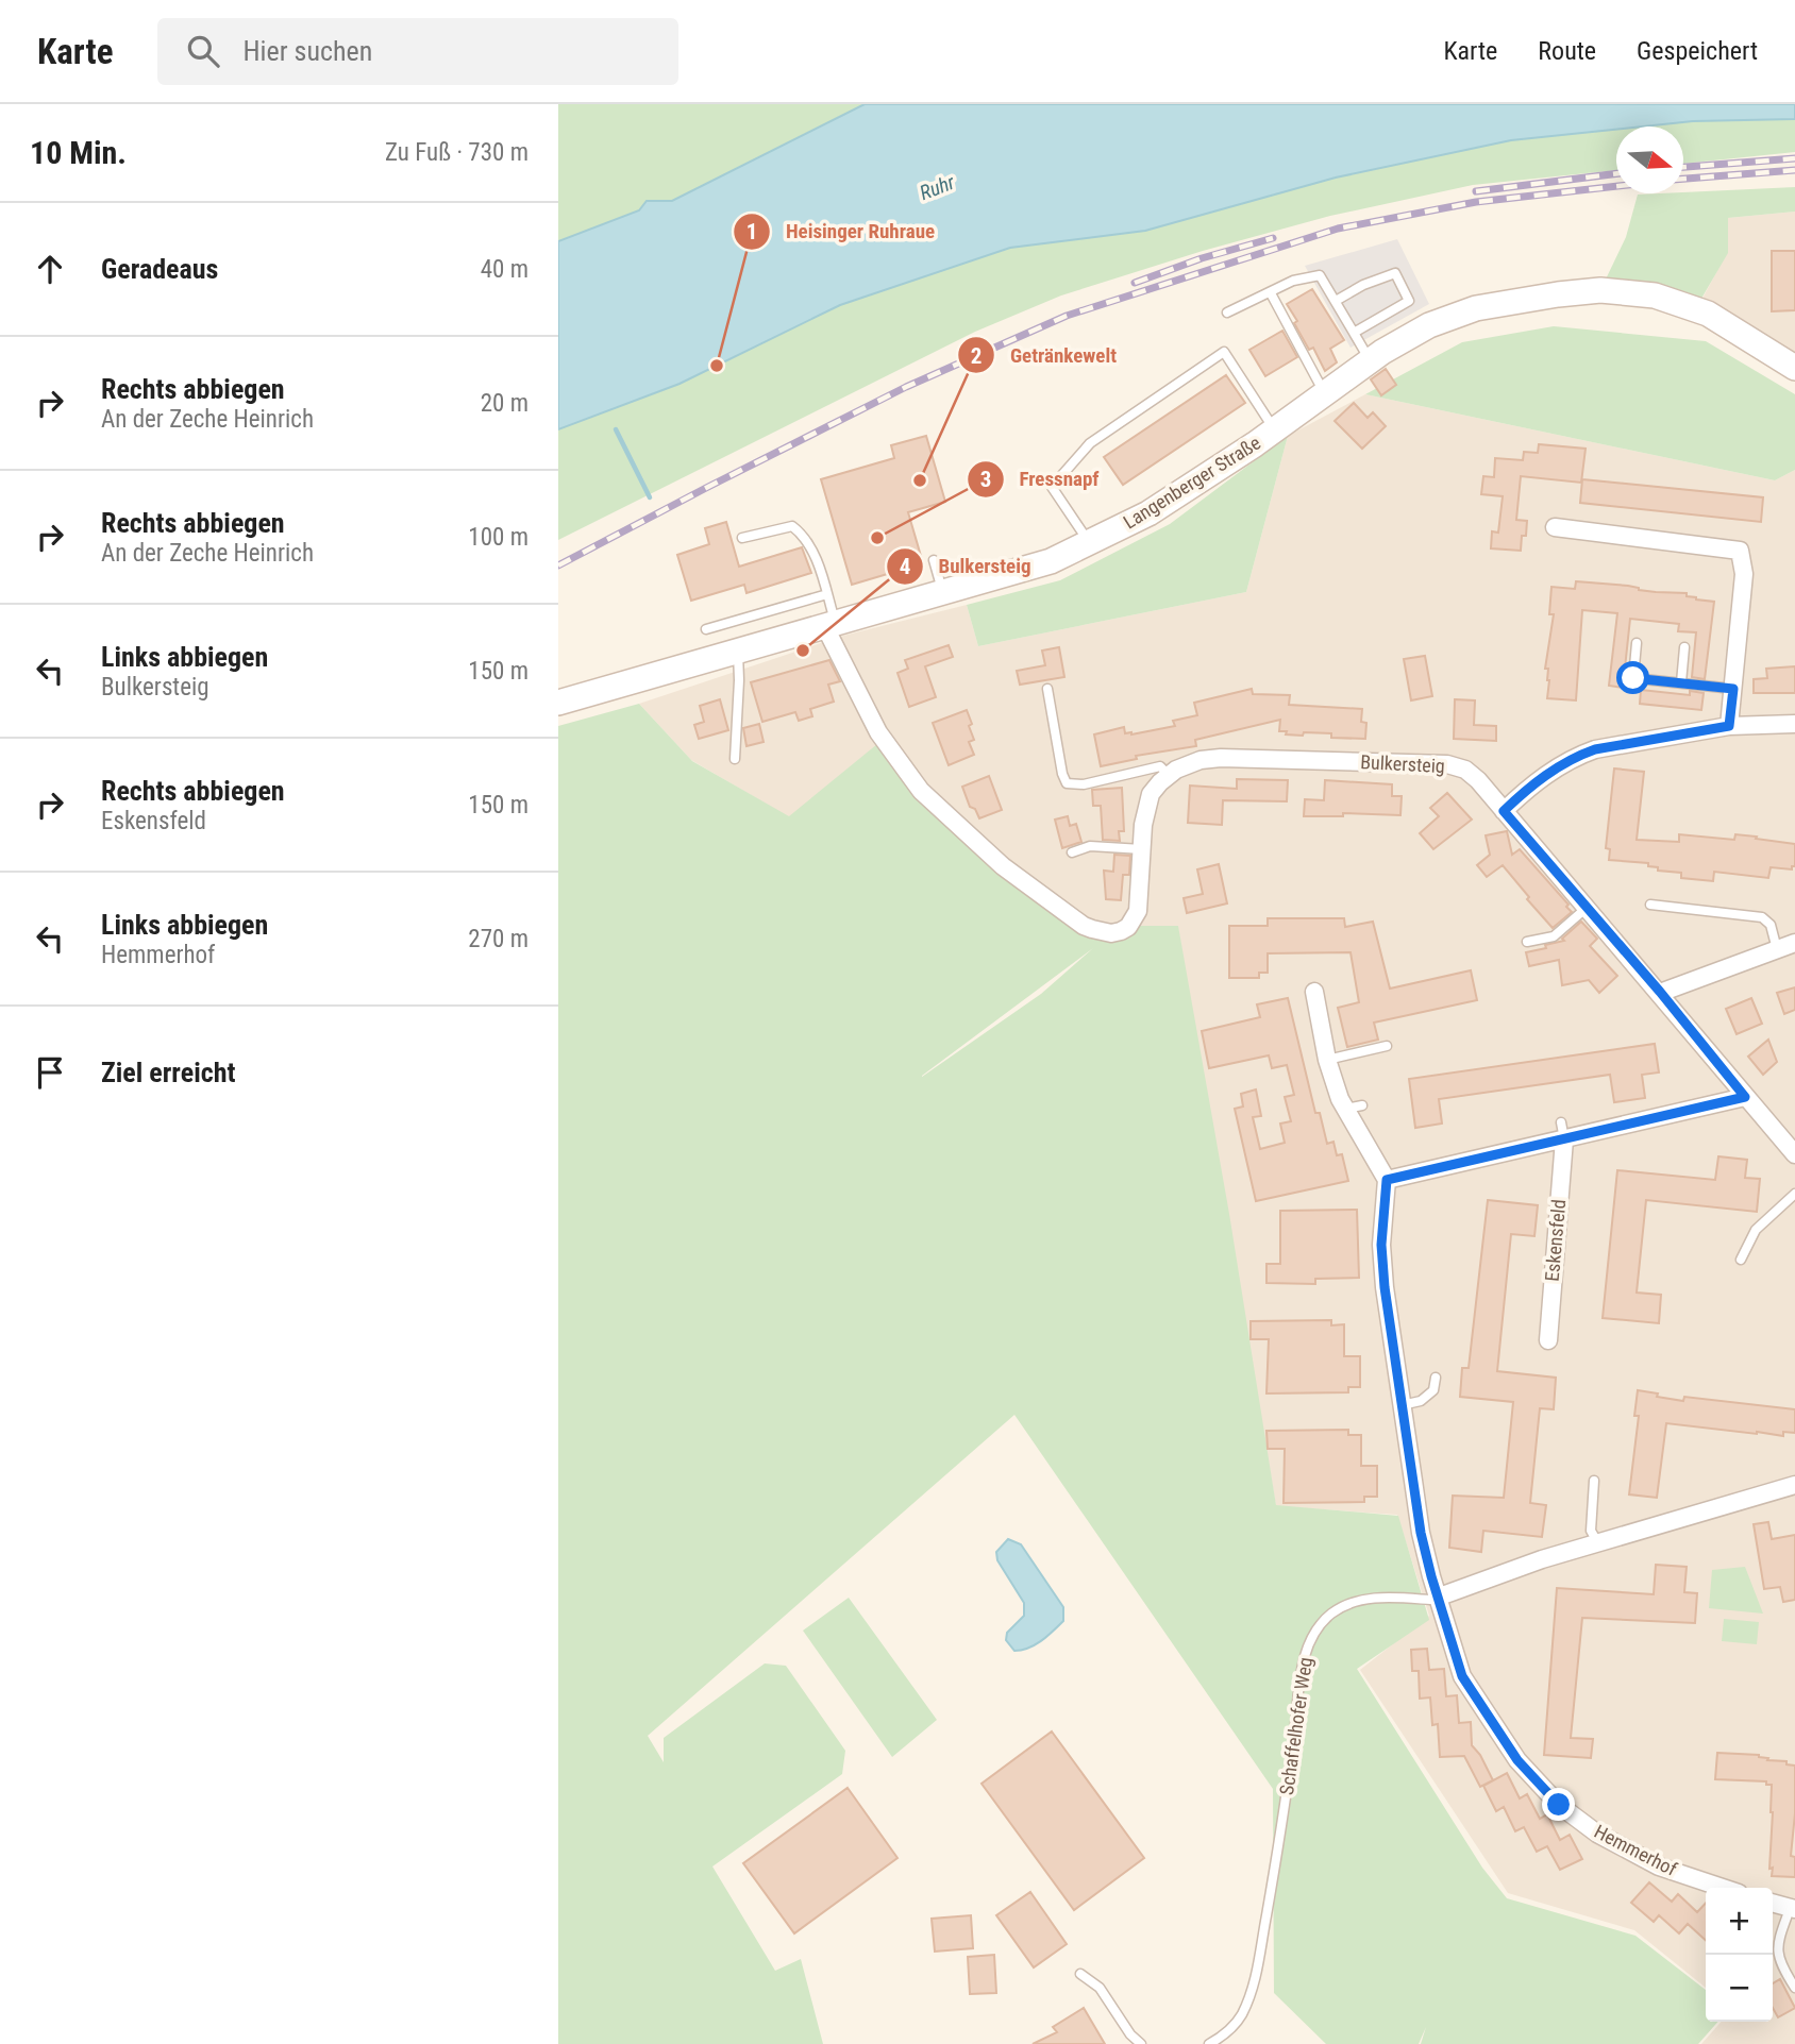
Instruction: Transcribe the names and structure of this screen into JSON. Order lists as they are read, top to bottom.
{
  "streets": {
    "main road": ["Langenberger Straße"],
    "street": [
      "Bulkersteig",
      "Eskensfeld",
      "Schaffelhofer Weg",
      "Hemmerhof"
    ]
  },
  "crossings": [
    ["Langenberger Straße", "Bulkersteig"],
    ["Schaffelhofer Weg", "Hemmerhof"]
  ],
  "water": ["Ruhr"],
  "places": [
    "Heisinger Ruhraue",
    "Getränkewelt",
    "Fressnapf",
    "Bulkersteig"
  ],
  "north": "right",
  "page": {
    "header": "Karte",
    "search": "Hier suchen",
    "nav": ["Karte", "Route", "Gespeichert"],
    "heading": ["10 Min.", "Zu Fuß · 730 m"],
    "list": [
      ["Geradeaus", "40 m"],
      ["Rechts abbiegen", "An der Zeche Heinrich", "20 m"],
      ["Rechts abbiegen", "An der Zeche Heinrich", "100 m"],
      ["Links abbiegen", "Bulkersteig", "150 m"],
      ["Rechts abbiegen", "Eskensfeld", "150 m"],
      ["Links abbiegen", "Hemmerhof", "270 m"],
      "Ziel erreicht"
    ],
    "map_buttons": ["+", "−"]
  }
}
